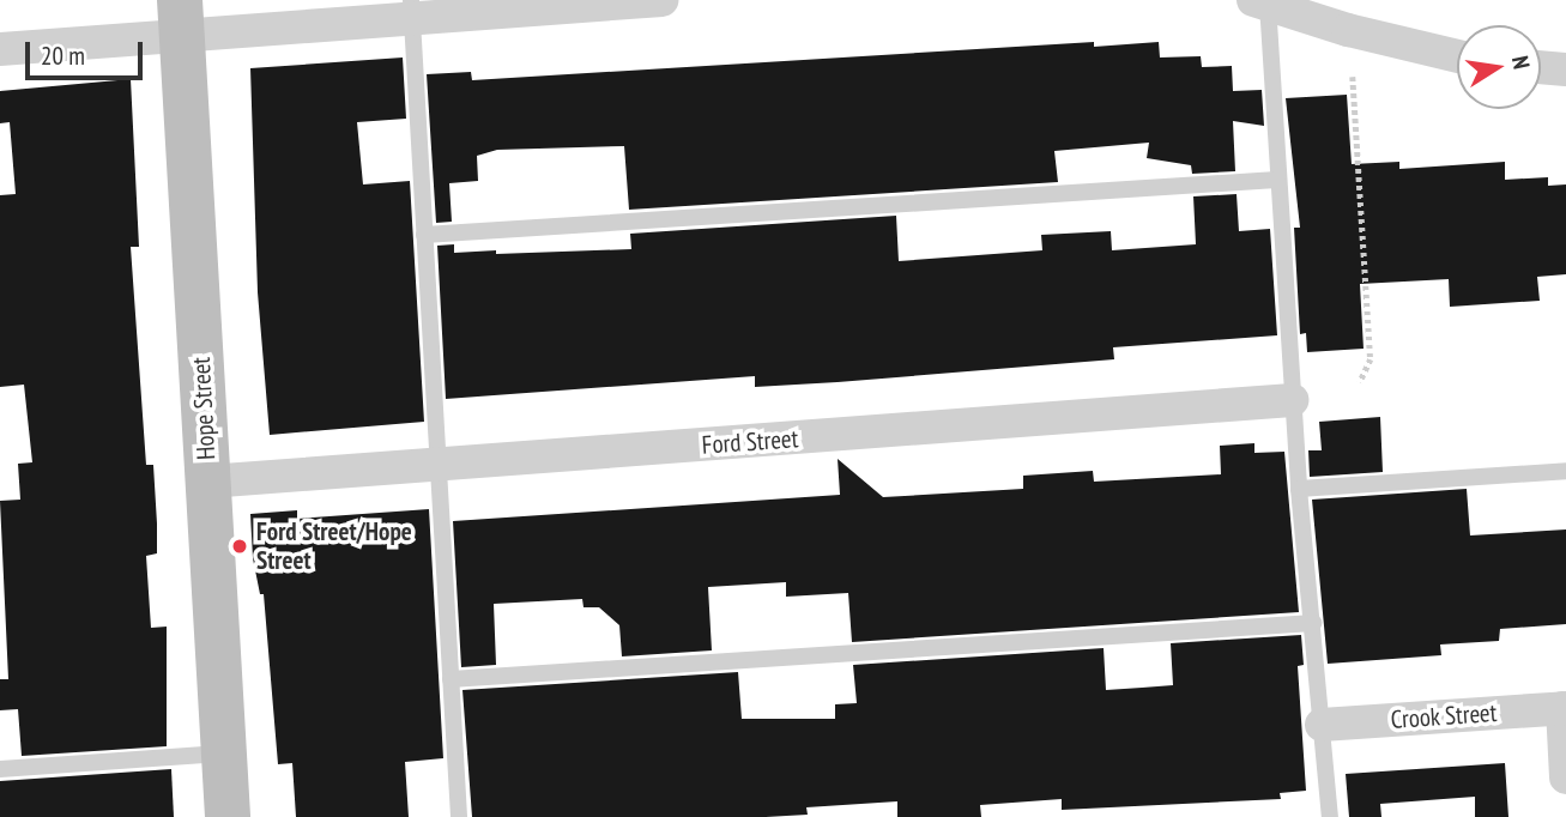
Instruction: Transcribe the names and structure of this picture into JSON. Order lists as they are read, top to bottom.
{
  "streets": {
    "street": ["Hope Street", "Ford Street", "Crook Street"]
  },
  "crossings": [
    ["Hope Street", "Ford Street"]
  ],
  "places": ["Ford Street/Hope Street"],
  "scale_bar": "20 m",
  "north": "right"
}
